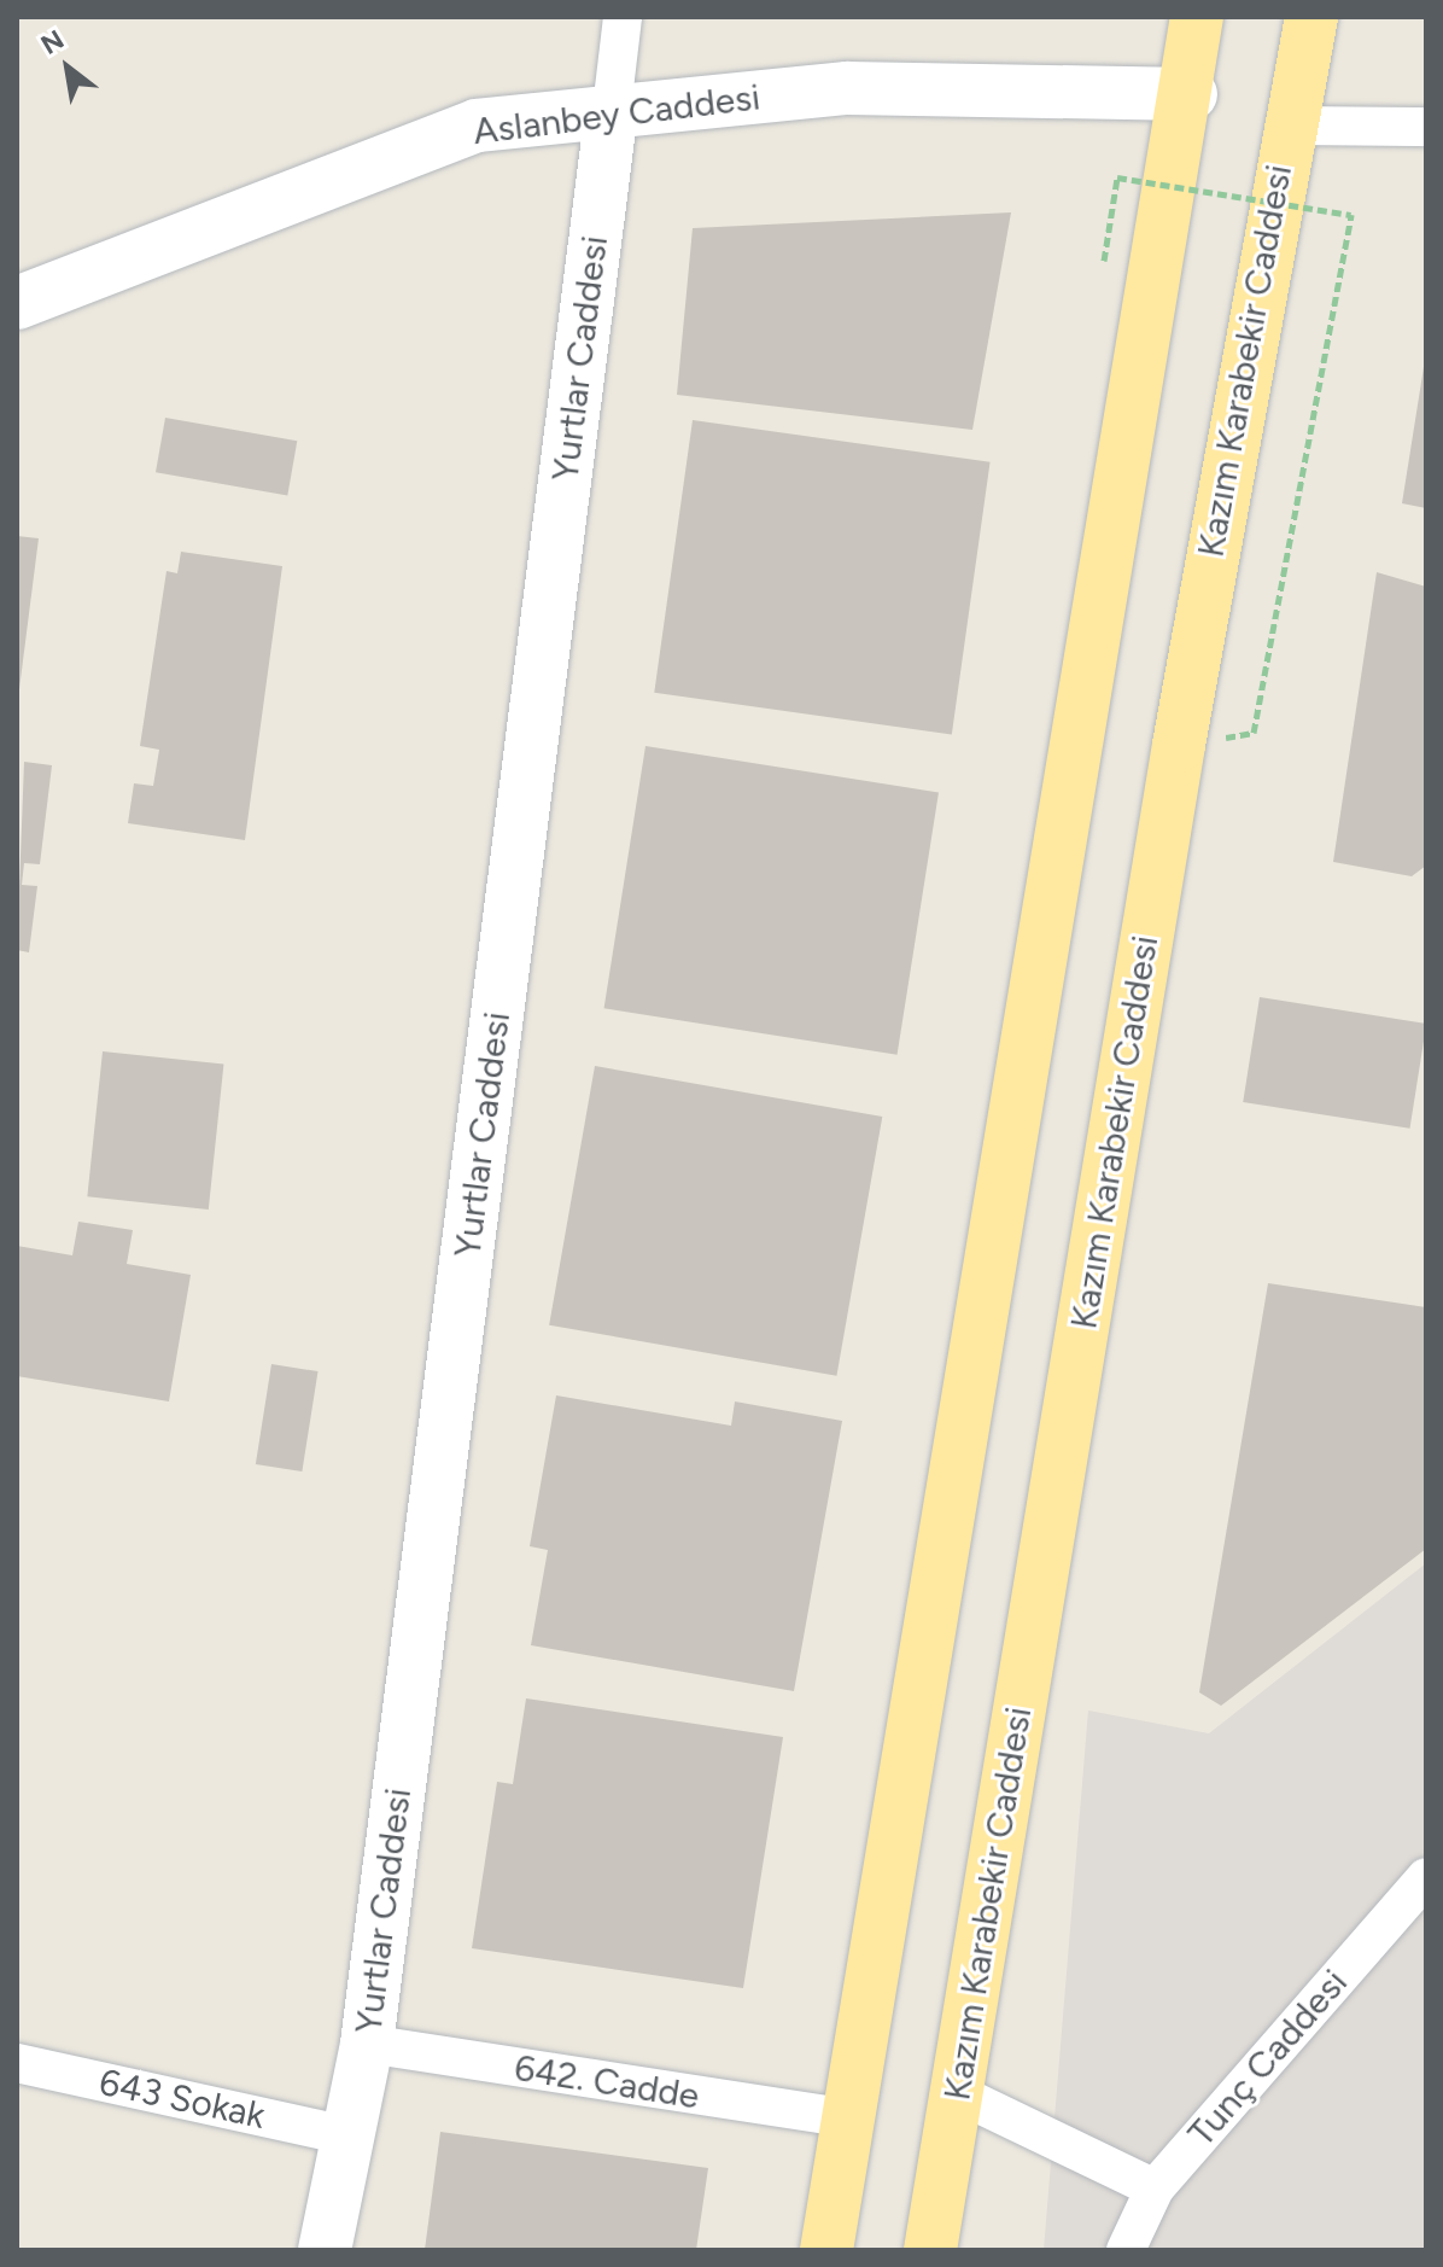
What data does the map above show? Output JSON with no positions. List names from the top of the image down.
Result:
{
  "streets": {
    "main road": ["Kazım Karabekir Caddesi"],
    "street": [
      "Aslanbey Caddesi",
      "Yurtlar Caddesi",
      "Tunç Caddesi",
      "642. Cadde",
      "643 Sokak"
    ]
  },
  "crossings": [
    ["Aslanbey Caddesi", "Yurtlar Caddesi"],
    ["Yurtlar Caddesi", "642. Cadde"],
    ["Yurtlar Caddesi", "643 Sokak"]
  ],
  "north": "top left"
}
